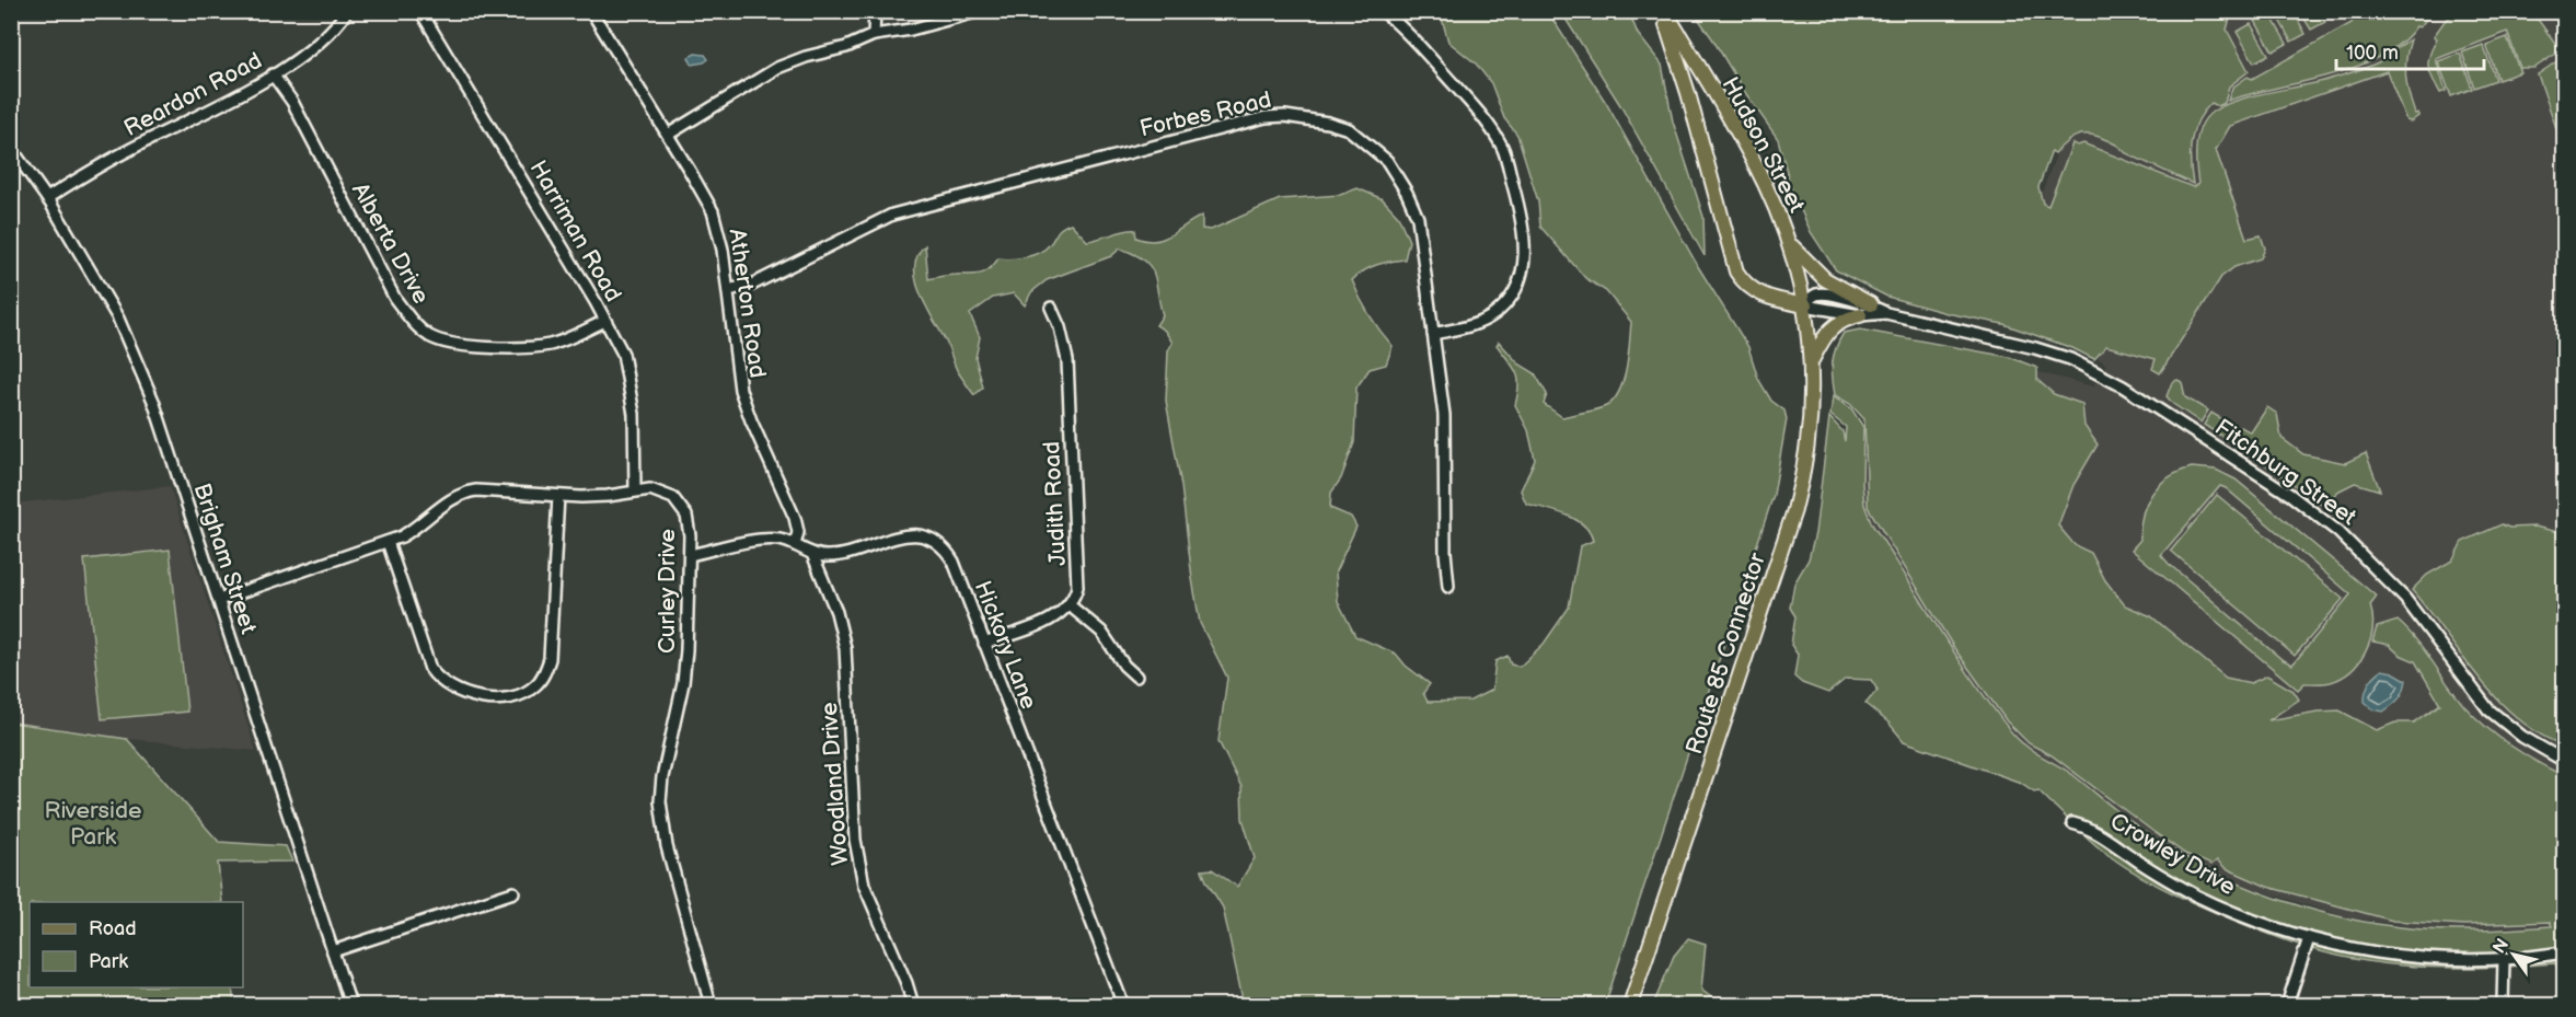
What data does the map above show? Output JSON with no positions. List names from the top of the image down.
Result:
{
  "streets": {
    "main road": ["Hudson Street", "Route 85 Connector"],
    "street": [
      "Reardon Road",
      "Forbes Road",
      "Harriman Road",
      "Alberta Drive",
      "Atherton Road",
      "Fitchburg Street",
      "Judith Road",
      "Brigham Street",
      "Curley Drive",
      "Hickory Lane",
      "Woodland Drive",
      "Crowley Drive"
    ]
  },
  "crossings": [
    ["Reardon Road", "Alberta Drive"],
    ["Reardon Road", "Brigham Street"],
    ["Forbes Road", "Atherton Road"],
    ["Hudson Street", "Route 85 Connector"],
    ["Harriman Road", "Alberta Drive"],
    ["Harriman Road", "Curley Drive"],
    ["Atherton Road", "Hickory Lane"],
    ["Brigham Street", "Curley Drive"],
    ["Curley Drive", "Hickory Lane"],
    ["Hickory Lane", "Woodland Drive"]
  ],
  "parks": ["Riverside Park"],
  "legend": ["Road", "Park"],
  "scale_bar": "100 m",
  "north": "top left"
}
